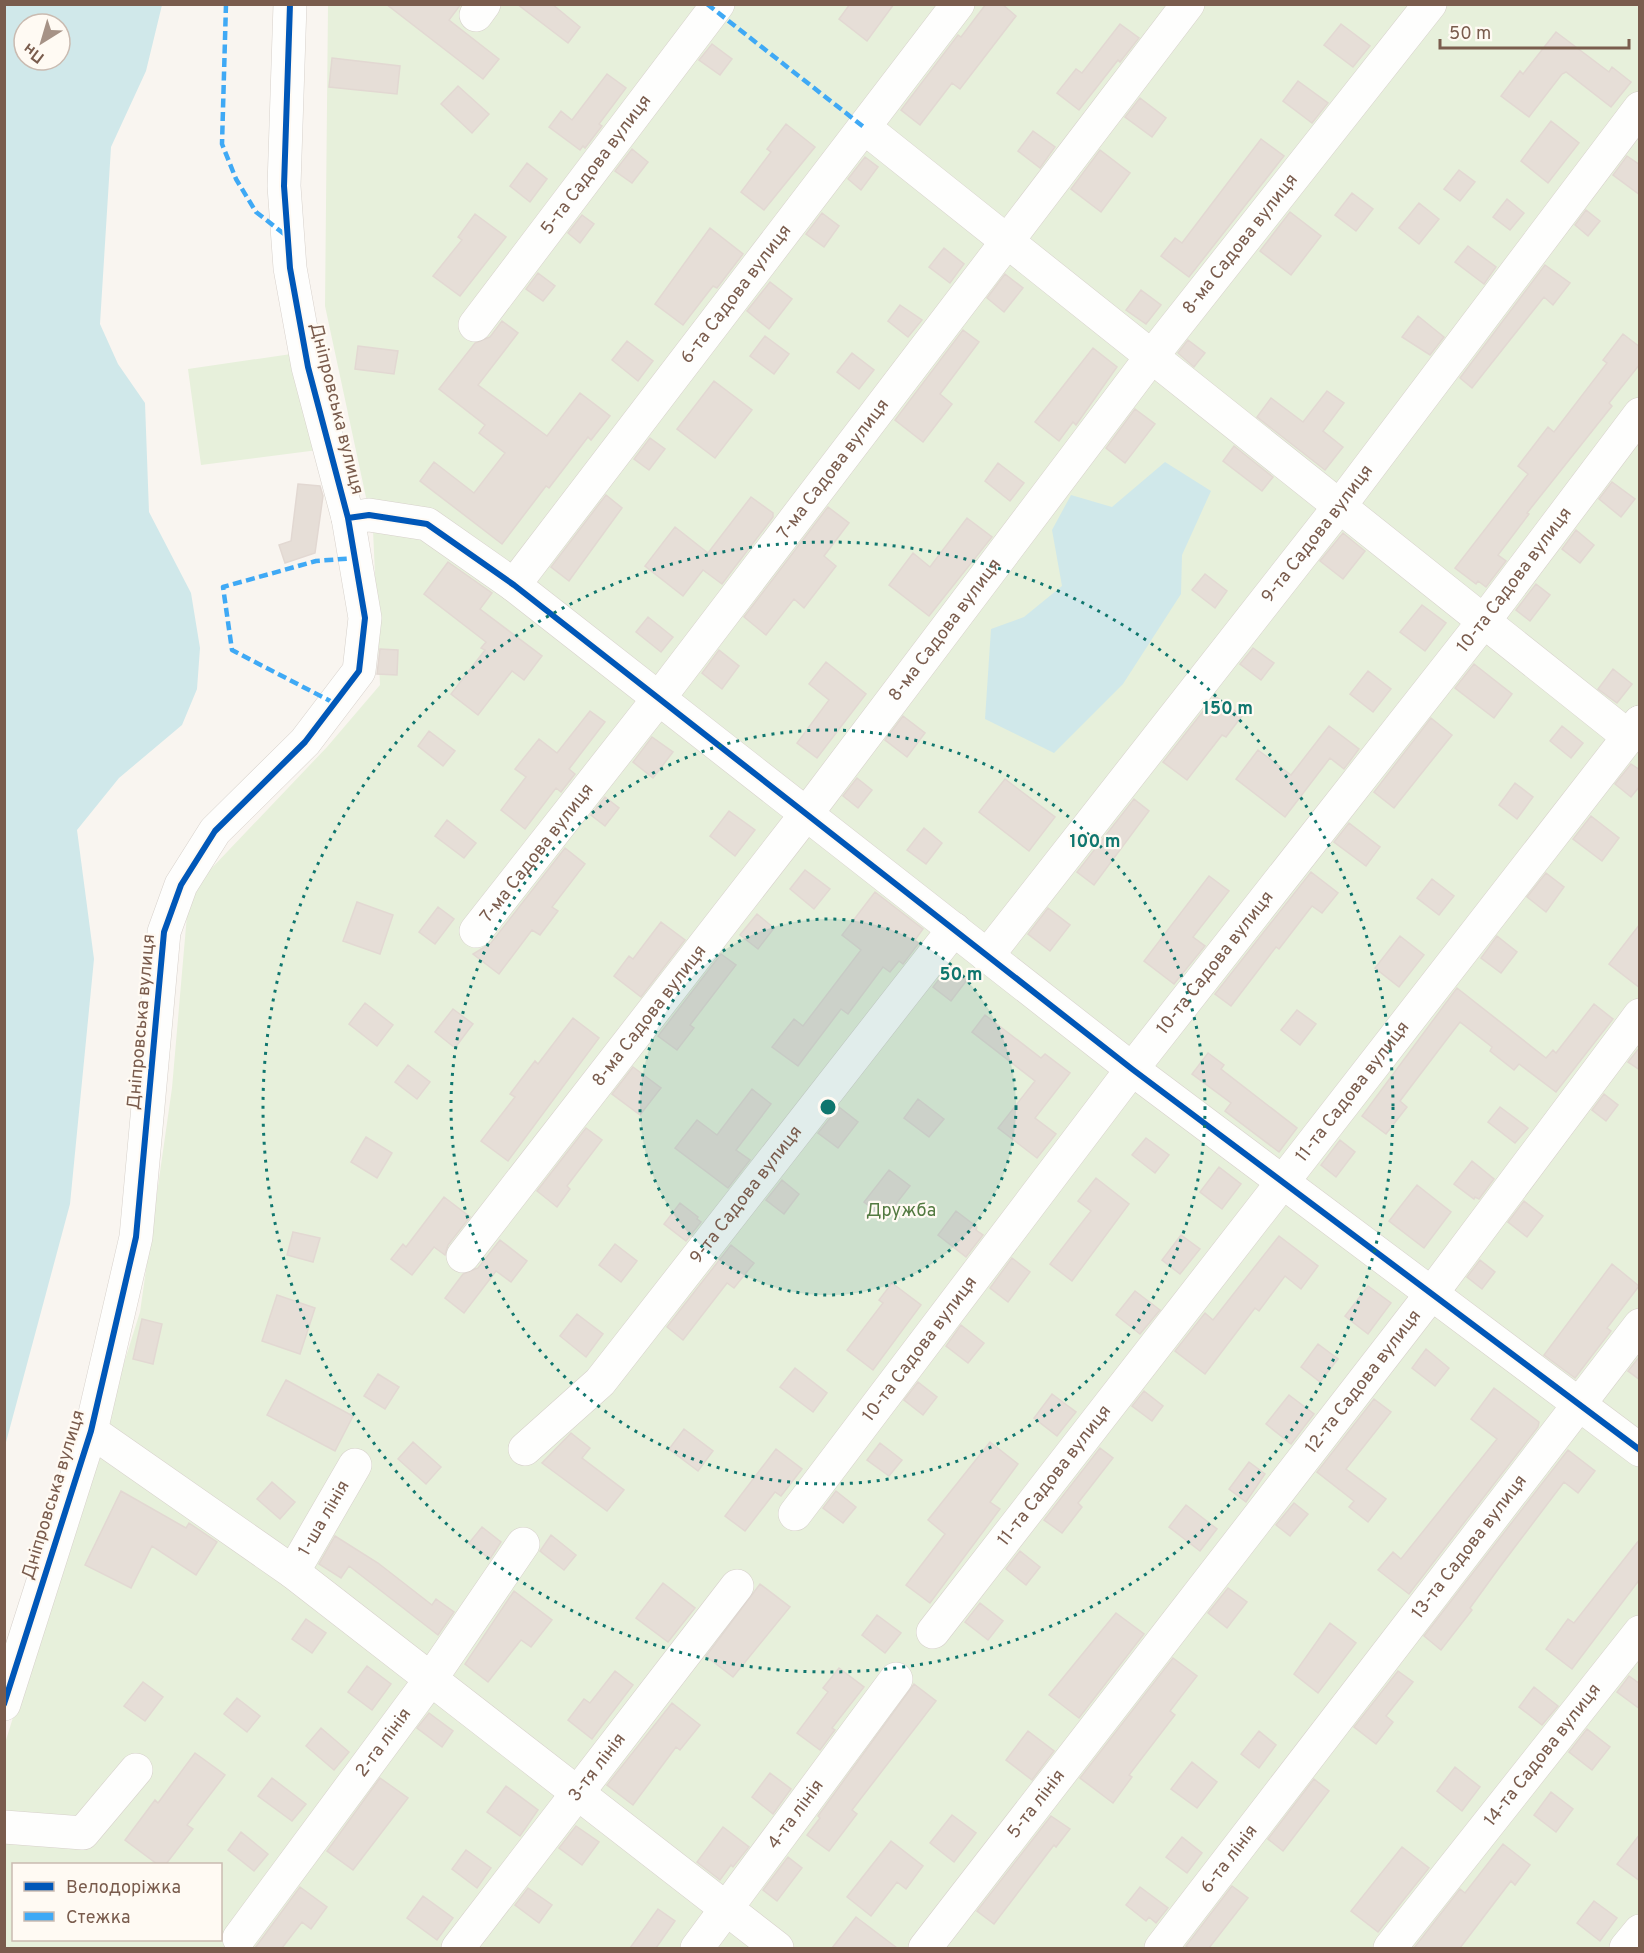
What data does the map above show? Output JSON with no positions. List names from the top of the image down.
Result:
{
  "streets": {
    "street": [
      "5-та Садова вулиця",
      "8-ма Садова вулиця",
      "6-та Садова вулиця",
      "Дніпровська вулиця",
      "7-ма Садова вулиця",
      "9-та Садова вулиця",
      "10-та Садова вулиця",
      "11-та Садова вулиця",
      "12-та Садова вулиця",
      "1-ша лінія",
      "13-та Садова вулиця",
      "2-га лінія",
      "14-та Садова вулиця",
      "3-тя лінія",
      "5-та лінія",
      "4-та лінія",
      "6-та лінія"
    ]
  },
  "crossings": [
    ["12-та Садова вулиця", "5-та лінія"],
    ["13-та Садова вулиця", "6-та лінія"]
  ],
  "parks": ["Дружба"],
  "legend": ["Велодоріжка", "Стежка"],
  "scale_bar": "50 m",
  "north": "bottom left",
  "rings": ["150 m", "100 m", "50 m"]
}
